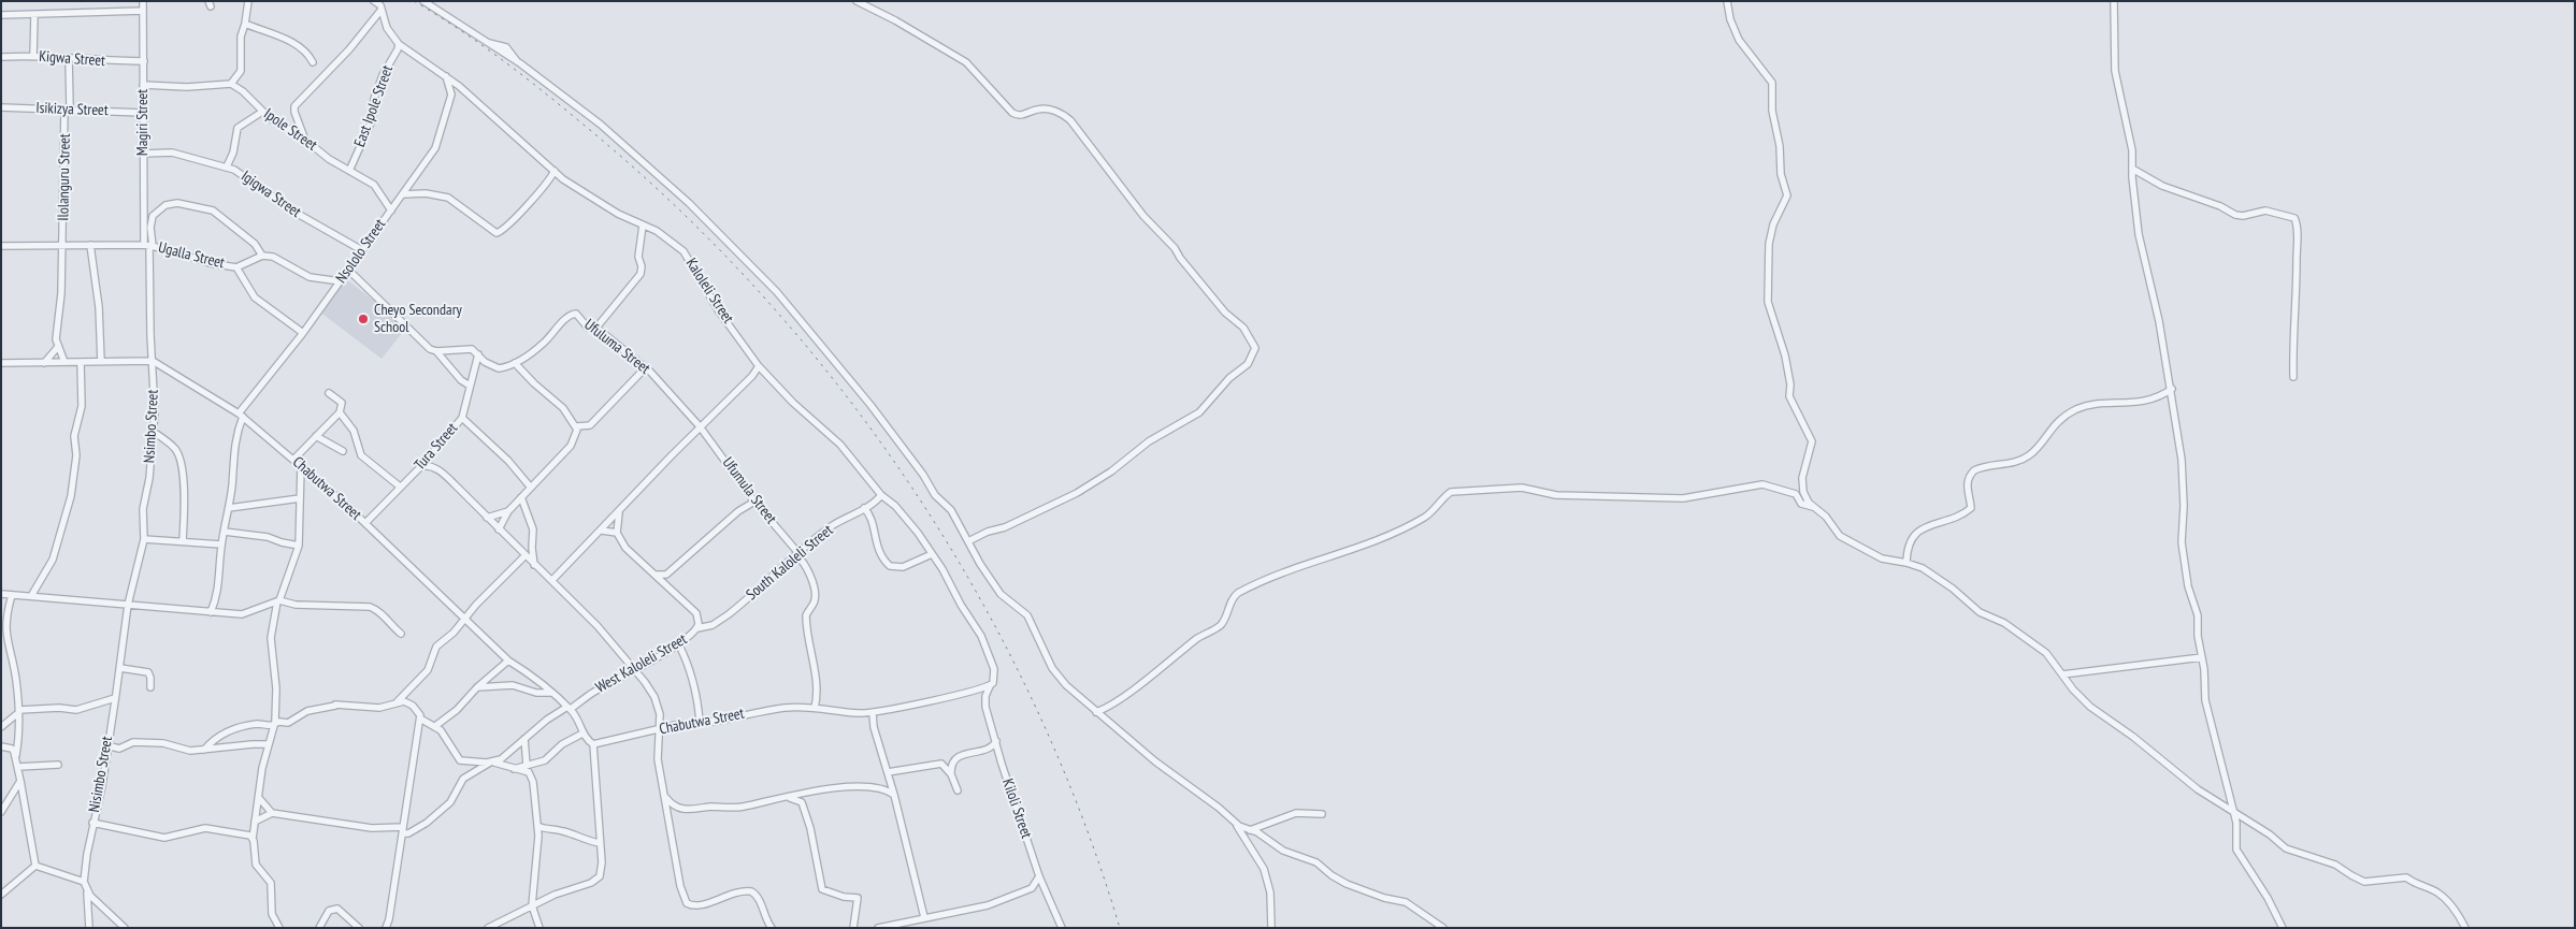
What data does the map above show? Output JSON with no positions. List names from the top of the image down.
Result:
{
  "streets": {
    "street": [
      "Kigwa Street",
      "East Ipole Street",
      "Isikizya Street",
      "Magiri Street",
      "Ipole Street",
      "Ilolanguru Street",
      "Igigwa Street",
      "Nsololo Street",
      "Ugalla Street",
      "Kaloleli Street",
      "Ufuluma Street",
      "Nsimbo Street",
      "Tura Street",
      "Chabutwa Street",
      "Ufumula Street",
      "South Kaloleli Street",
      "West Kaloleli Street",
      "Nisimbo Street",
      "Kiloli Street"
    ]
  },
  "crossings": [
    ["Kigwa Street", "Magiri Street"],
    ["Kigwa Street", "Ilolanguru Street"],
    ["East Ipole Street", "Ipole Street"],
    ["East Ipole Street", "Kaloleli Street"],
    ["Isikizya Street", "Magiri Street"],
    ["Isikizya Street", "Ilolanguru Street"],
    ["Magiri Street", "Igigwa Street"],
    ["Magiri Street", "Ugalla Street"],
    ["Magiri Street", "Nsimbo Street"],
    ["Ipole Street", "Nsololo Street"],
    ["Ilolanguru Street", "Ugalla Street"],
    ["Igigwa Street", "Nsololo Street"],
    ["Nsololo Street", "Kaloleli Street"],
    ["Nsololo Street", "Chabutwa Street"],
    ["Ugalla Street", "Nsimbo Street"],
    ["Ufuluma Street", "Ufumula Street"],
    ["Nsimbo Street", "Chabutwa Street"],
    ["Nsimbo Street", "Nisimbo Street"],
    ["Tura Street", "Chabutwa Street"],
    ["Chabutwa Street", "Ufumula Street"],
    ["Chabutwa Street", "West Kaloleli Street"],
    ["Chabutwa Street", "Kiloli Street"],
    ["Ufumula Street", "South Kaloleli Street"],
    ["South Kaloleli Street", "West Kaloleli Street"]
  ],
  "places": ["Cheyo Secondary School"]
}
